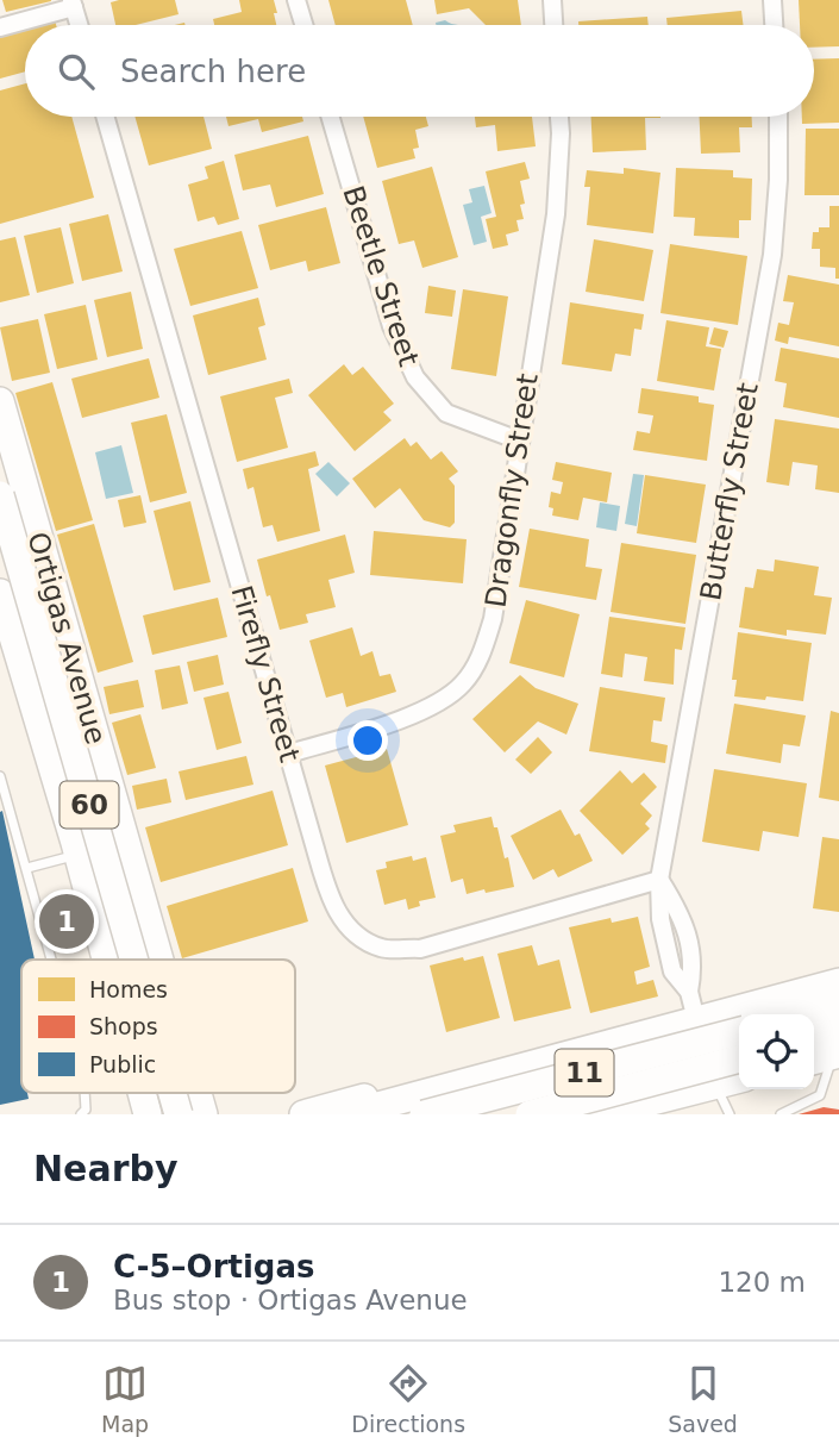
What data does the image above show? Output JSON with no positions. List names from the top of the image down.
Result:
{
  "streets": {
    "main road": ["Ortigas Avenue", "60", "11"],
    "street": [
      "Beetle Street",
      "Dragonfly Street",
      "Butterfly Street",
      "Firefly Street"
    ]
  },
  "crossings": [
    ["Beetle Street", "Dragonfly Street"],
    ["Dragonfly Street", "Firefly Street"],
    ["Butterfly Street", "Firefly Street"]
  ],
  "legend": ["Homes", "Shops", "Public"],
  "page": {
    "search": "Search here",
    "pins": "1",
    "heading": "Nearby",
    "list": [
      {
        "mark": "1",
        "name": "C-5–Ortigas",
        "note": "Bus stop · Ortigas Avenue",
        "value": "120 m"
      }
    ],
    "nav": ["Map", "Directions", "Saved"]
  }
}
